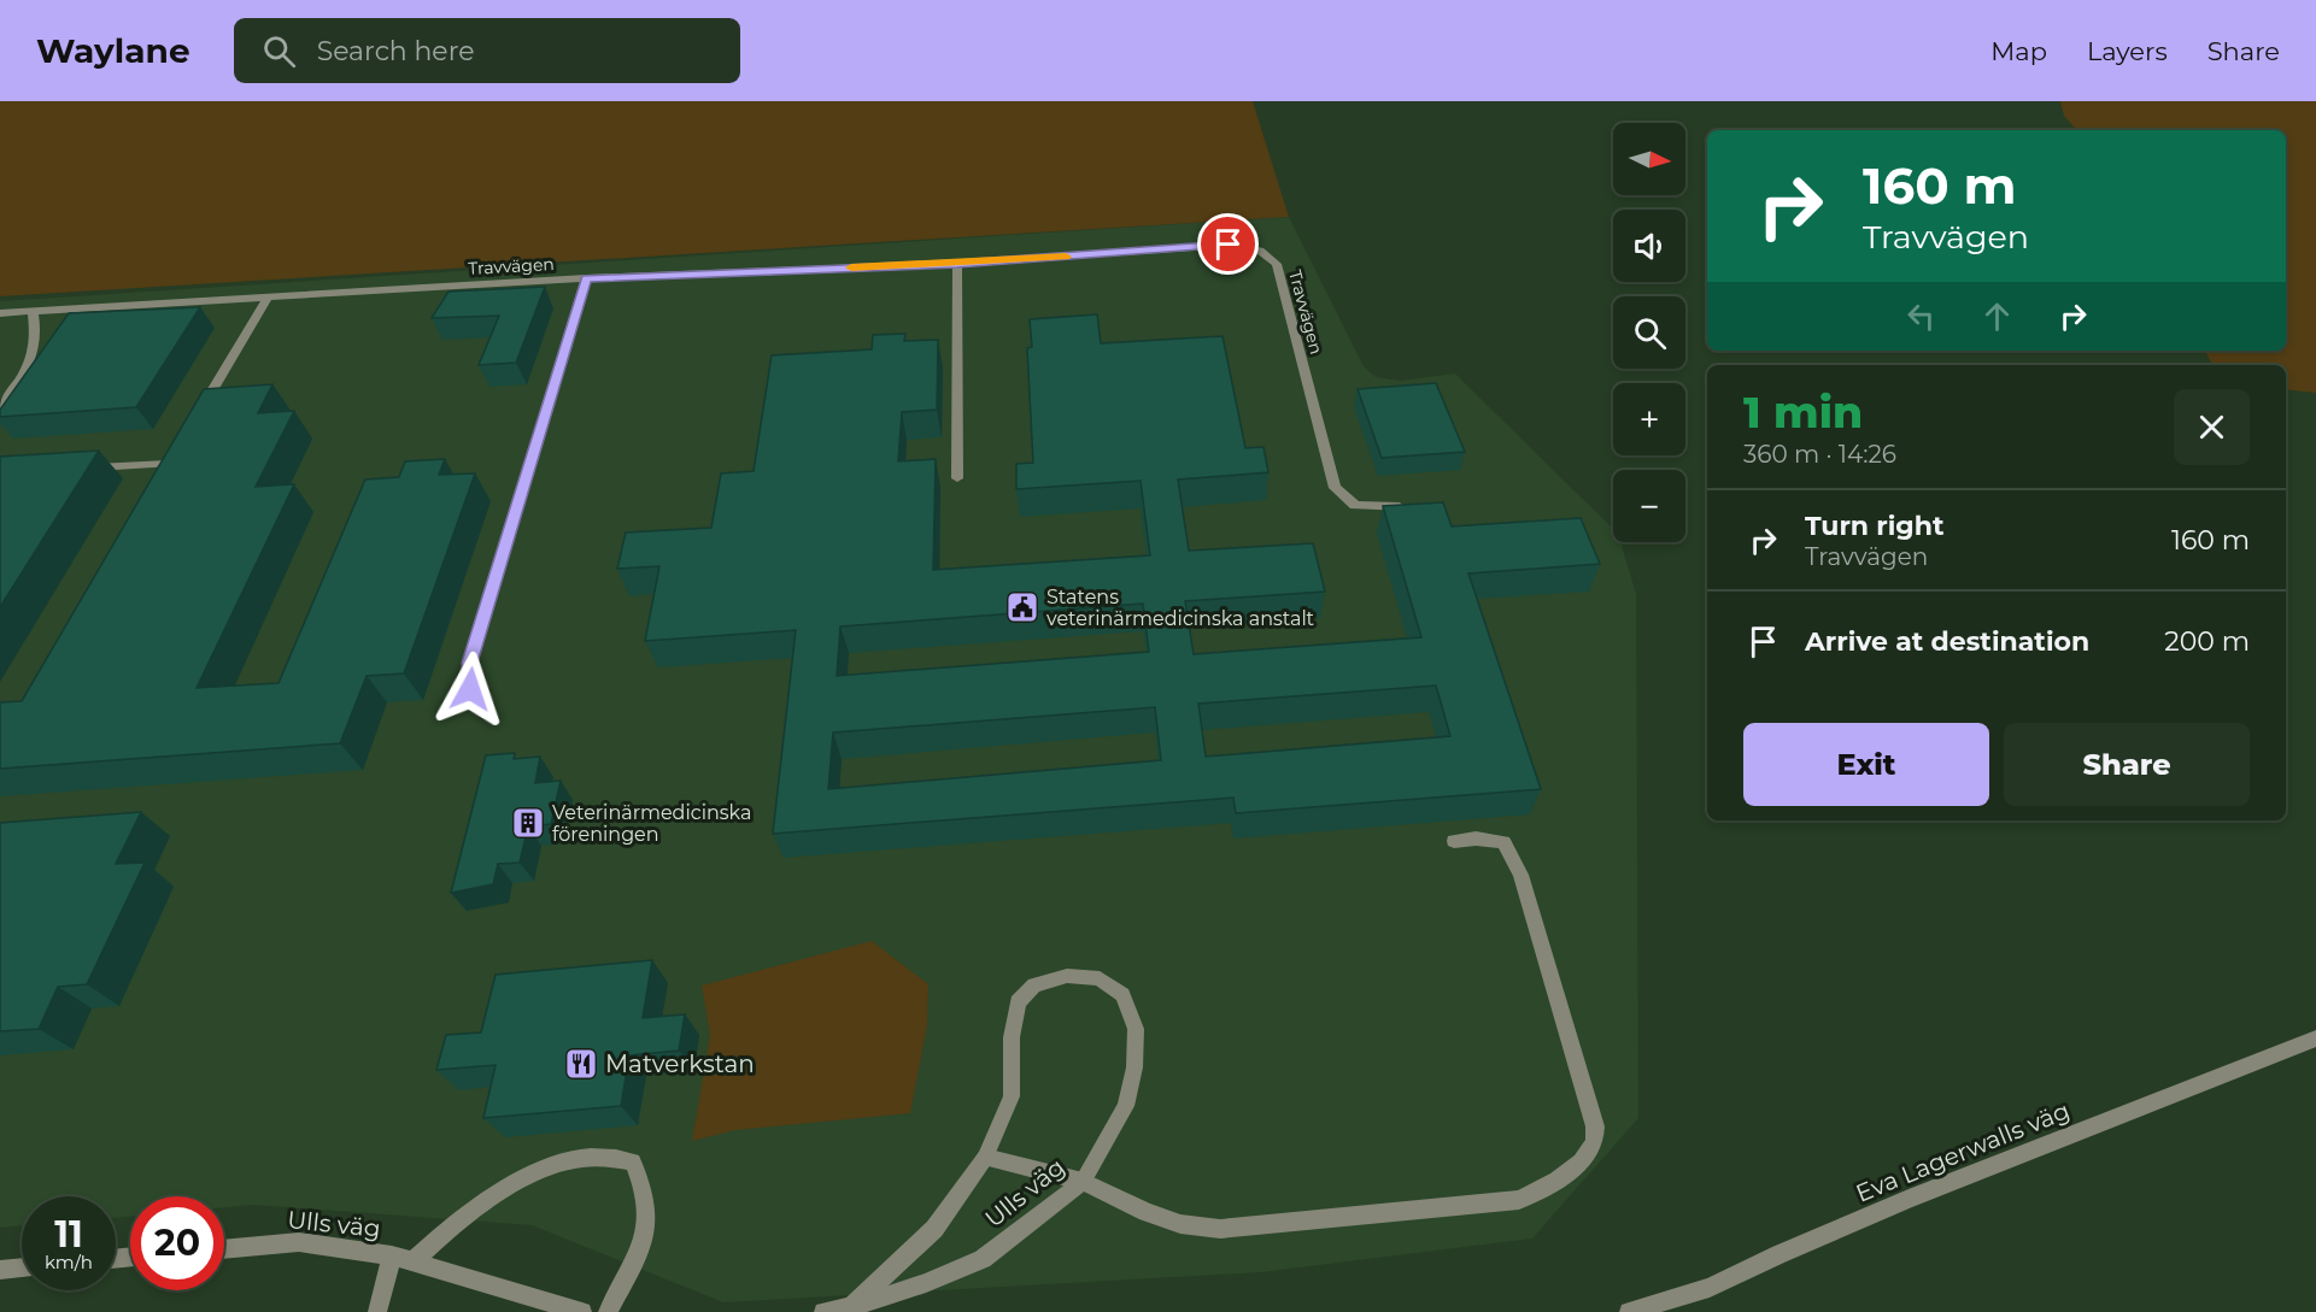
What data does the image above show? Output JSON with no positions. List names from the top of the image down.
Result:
{
  "streets": {
    "street": ["Travvägen", "Eva Lagerwalls väg", "Ulls väg"]
  },
  "places": {
    "public building": ["Statens veterinärmedicinska anstalt"],
    "building": ["Veterinärmedicinska föreningen"],
    "restaurant": ["Matverkstan"]
  },
  "north": "right",
  "page": {
    "header": "Waylane",
    "search": "Search here",
    "nav": ["Map", "Layers", "Share"],
    "map_buttons": ["+", "−"],
    "turn": ["160 m", "Travvägen"],
    "heading": ["1 min", "360 m · 14:26"],
    "list": [
      {
        "name": "Turn right",
        "note": "Travvägen",
        "value": "160 m"
      },
      {
        "name": "Arrive at destination",
        "value": "200 m"
      }
    ],
    "buttons": ["Exit", "Share"],
    "speed": "11 km/h",
    "limit": "20"
  }
}
